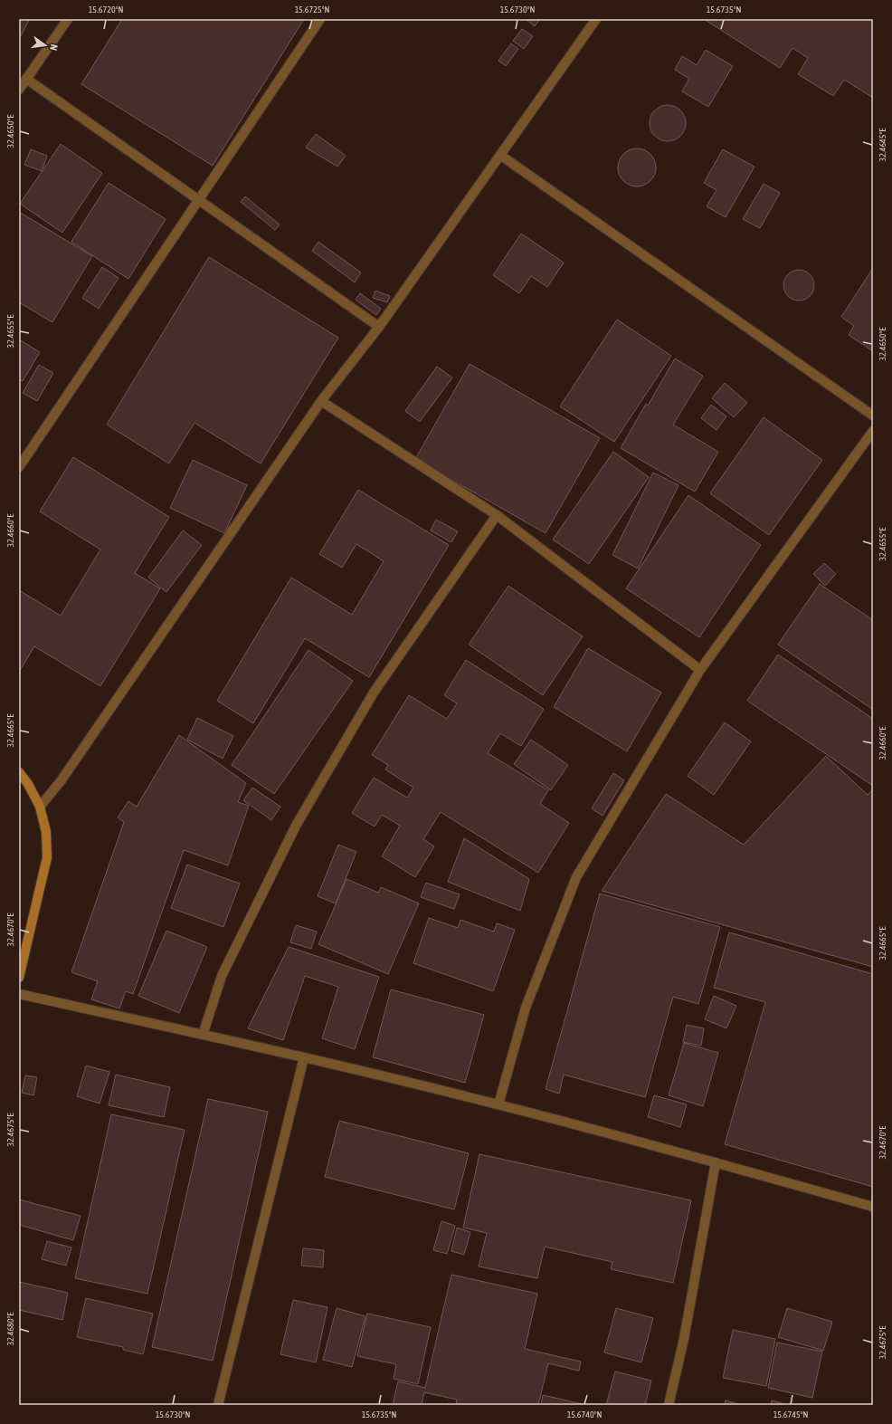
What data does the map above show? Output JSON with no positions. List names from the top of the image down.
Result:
{
  "north": "right",
  "coordinates": [
    "15.6720°N",
    "15.6725°N",
    "15.6730°N",
    "15.6735°N",
    "32.4650°E",
    "32.4645°E",
    "32.4655°E",
    "32.4660°E",
    "32.4665°E",
    "32.4670°E",
    "32.4675°E",
    "32.4680°E",
    "15.6740°N",
    "15.6745°N"
  ]
}
